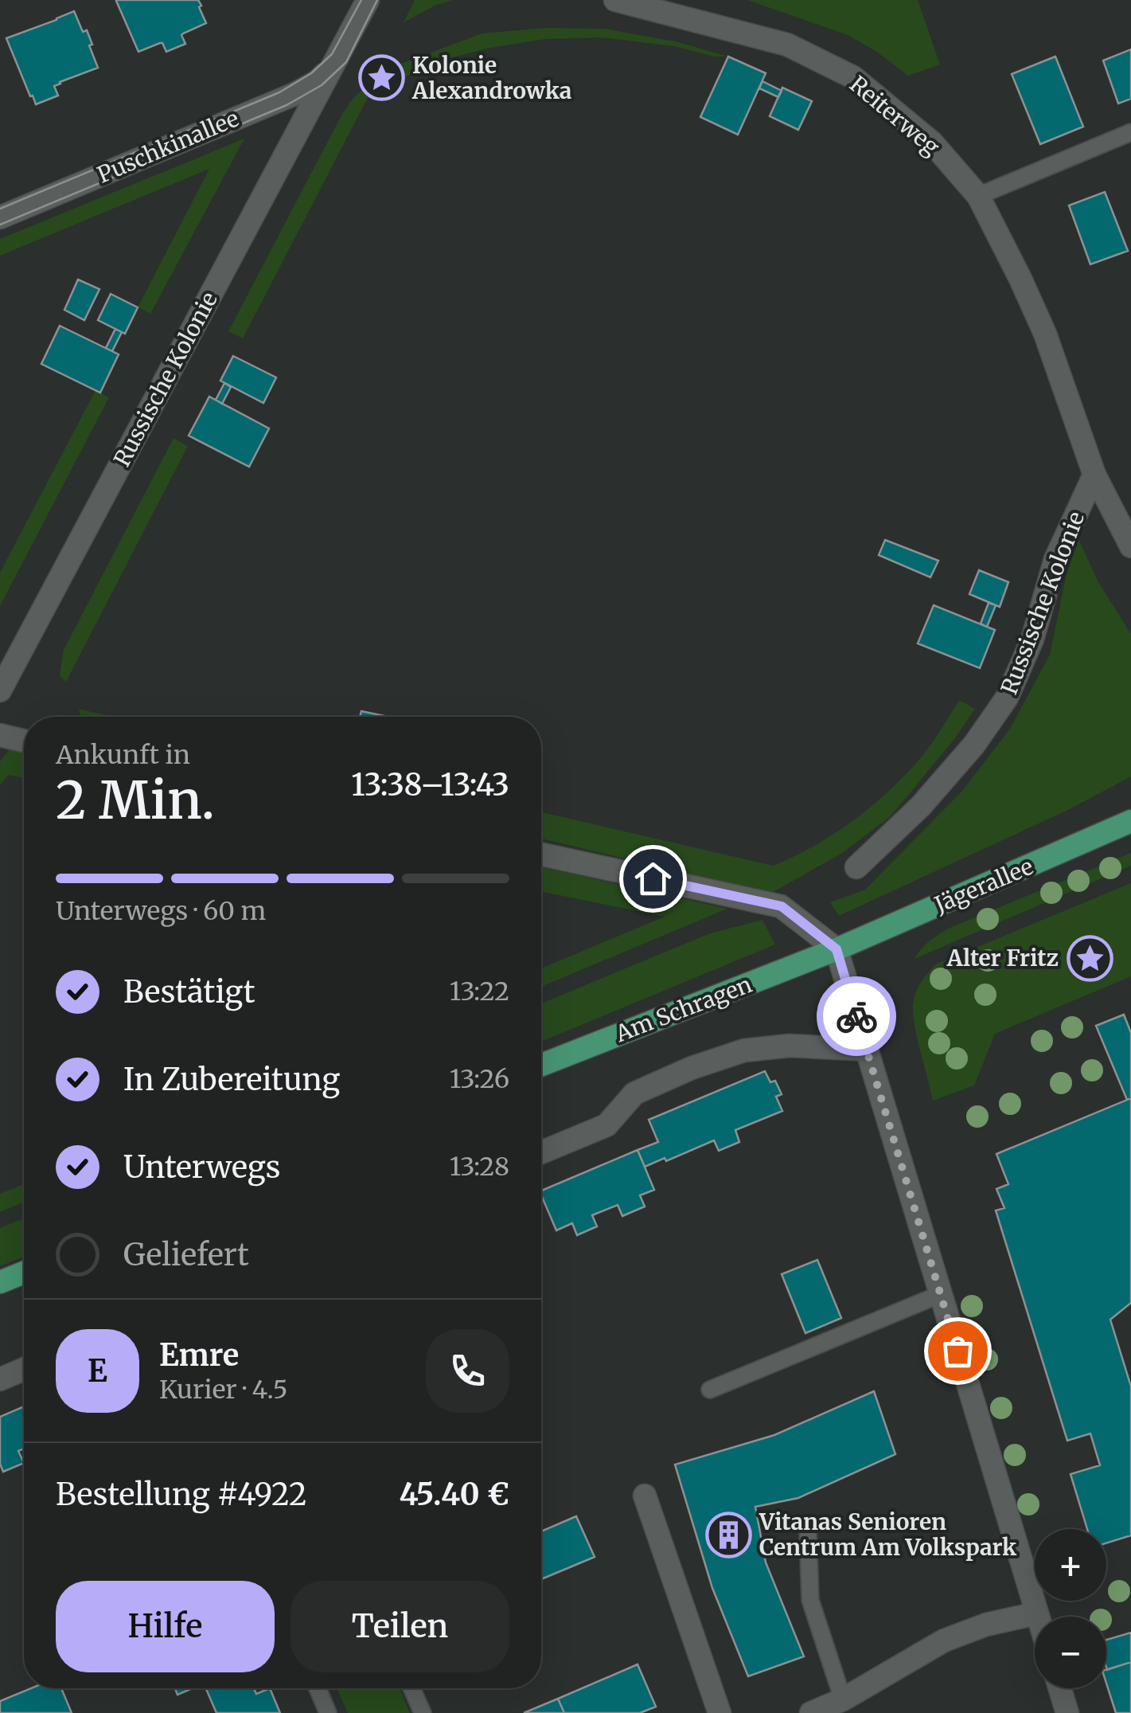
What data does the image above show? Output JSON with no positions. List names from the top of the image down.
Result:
{
  "streets": {
    "main road": ["Jägerallee", "Am Schragen"],
    "street": ["Reiterweg", "Puschkinallee", "Russische Kolonie"]
  },
  "crossings": [
    ["Reiterweg", "Russische Kolonie"],
    ["Puschkinallee", "Russische Kolonie"],
    ["Jägerallee", "Am Schragen"]
  ],
  "places": {
    "place": ["Kolonie Alexandrowka", "Alter Fritz"],
    "building": ["Vitanas Senioren Centrum Am Volkspark"]
  },
  "page": {
    "heading": ["2 Min.", "Ankunft in", "13:38–13:43"],
    "panel": [
      "Emre",
      "Kurier · 4.5",
      "Bestellung #4922",
      "45.40 €"
    ],
    "bar": "Unterwegs · 60 m",
    "list": [
      ["Bestätigt", "13:22"],
      ["In Zubereitung", "13:26"],
      ["Unterwegs", "13:28"],
      "Geliefert"
    ],
    "round": "E",
    "map_buttons": ["+", "−"],
    "buttons": ["Hilfe", "Teilen"]
  }
}
